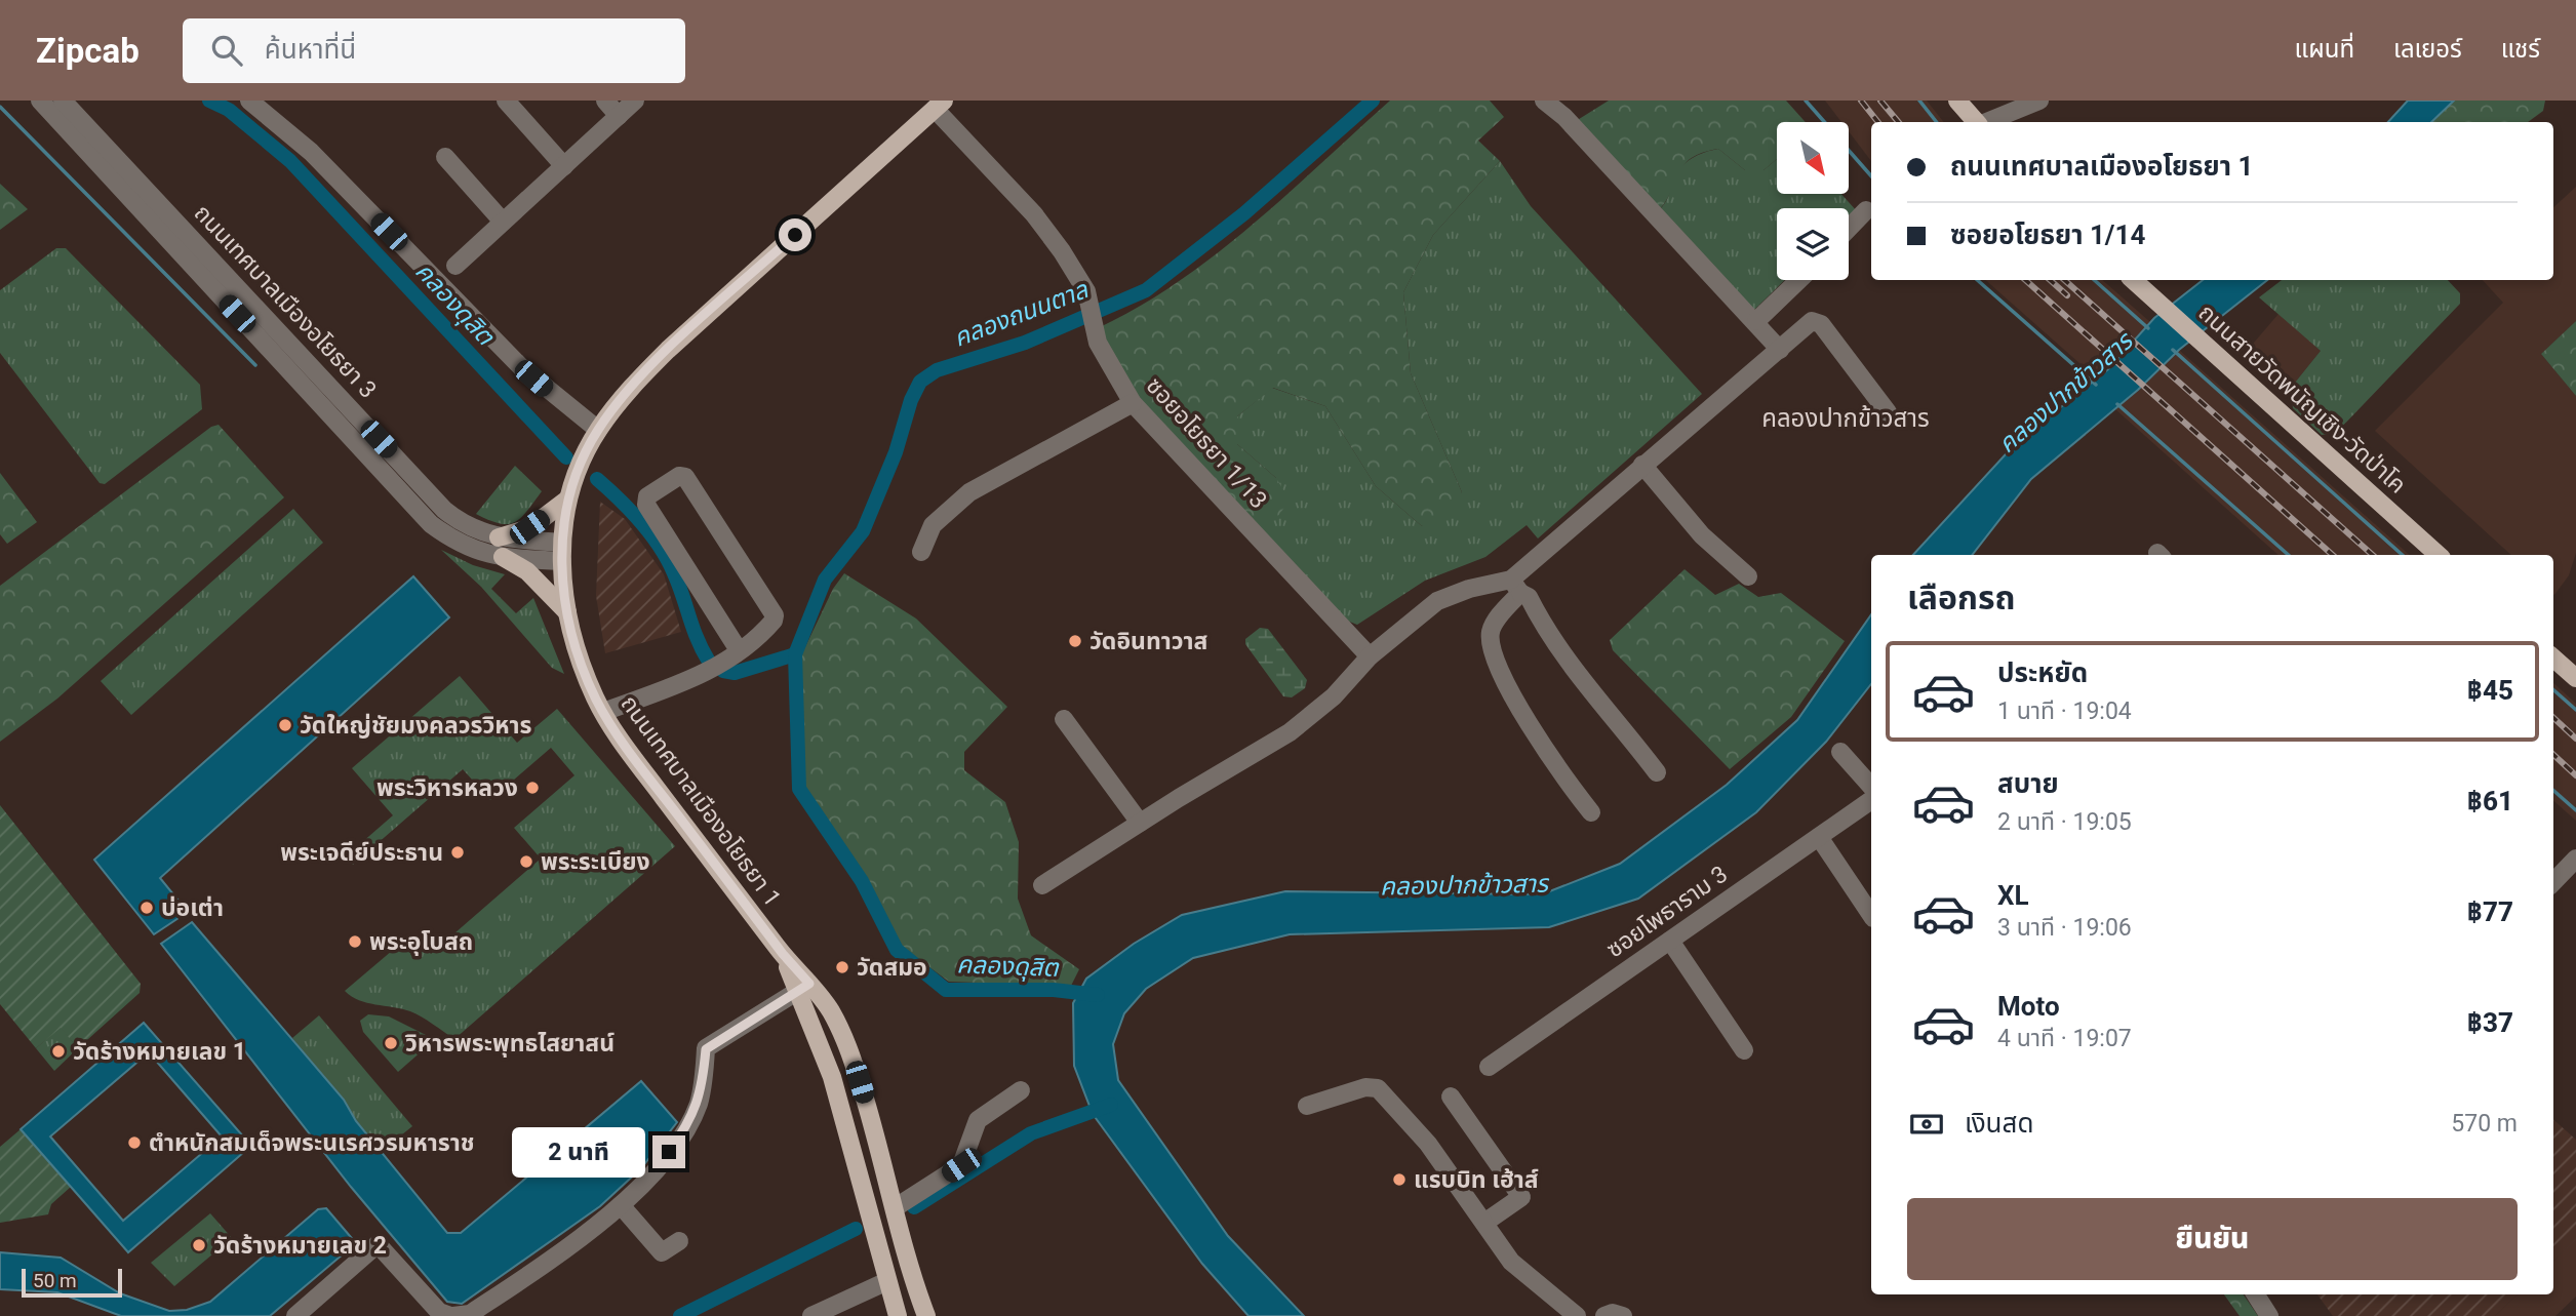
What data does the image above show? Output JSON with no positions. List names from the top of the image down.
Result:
{
  "streets": {
    "main road": ["ถนนสายวัดพนัญเชิง-วัดป่าโค", "ถนนเทศบาลเมืองอโยธยา 1"],
    "street": ["ถนนเทศบาลเมืองอโยธยา 3", "ซอยอโยธยา 1/13", "ซอยโพธาราม 3"]
  },
  "crossings": [
    ["ถนนเทศบาลเมืองอโยธยา 3", "ถนนเทศบาลเมืองอโยธยา 1"],
    ["ซอยอโยธยา 1/13", "ถนนเทศบาลเมืองอโยธยา 1"]
  ],
  "districts": ["คลองปากข้าวสาร"],
  "water": ["คลองดุสิต", "คลองถนนตาล", "คลองปากข้าวสาร"],
  "places": [
    "วัดอินทาวาส",
    "วัดใหญ่ชัยมงคลวรวิหาร",
    "พระวิหารหลวง",
    "พระเจดีย์ประธาน",
    "พระระเบียง",
    "บ่อเต่า",
    "พระอุโบสถ",
    "วัดสมอ",
    "วิหารพระพุทธไสยาสน์",
    "วัดร้างหมายเลข 1",
    "ตำหนักสมเด็จพระนเรศวรมหาราช",
    "แรบบิท เฮ้าส์",
    "วัดร้างหมายเลข 2"
  ],
  "scale_bar": "50 m",
  "north": "bottom right",
  "page": {
    "header": "Zipcab",
    "search": "ค้นหาที่นี่",
    "nav": ["แผนที่", "เลเยอร์", "แชร์"],
    "banner": ["ถนนเทศบาลเมืองอโยธยา 1", "ซอยอโยธยา 1/14"],
    "heading": "เลือกรถ",
    "list": [
      {
        "name": "ประหยัด",
        "note": "1 นาที · 19:04",
        "value": "฿45"
      },
      {
        "name": "สบาย",
        "note": "2 นาที · 19:05",
        "value": "฿61"
      },
      {
        "name": "XL",
        "note": "3 นาที · 19:06",
        "value": "฿77"
      },
      {
        "name": "Moto",
        "note": "4 นาที · 19:07",
        "value": "฿37"
      }
    ],
    "pay": ["เงินสด", "570 m"],
    "bubble": "2 นาที",
    "buttons": "ยืนยัน",
    "scale": "50 m"
  }
}
